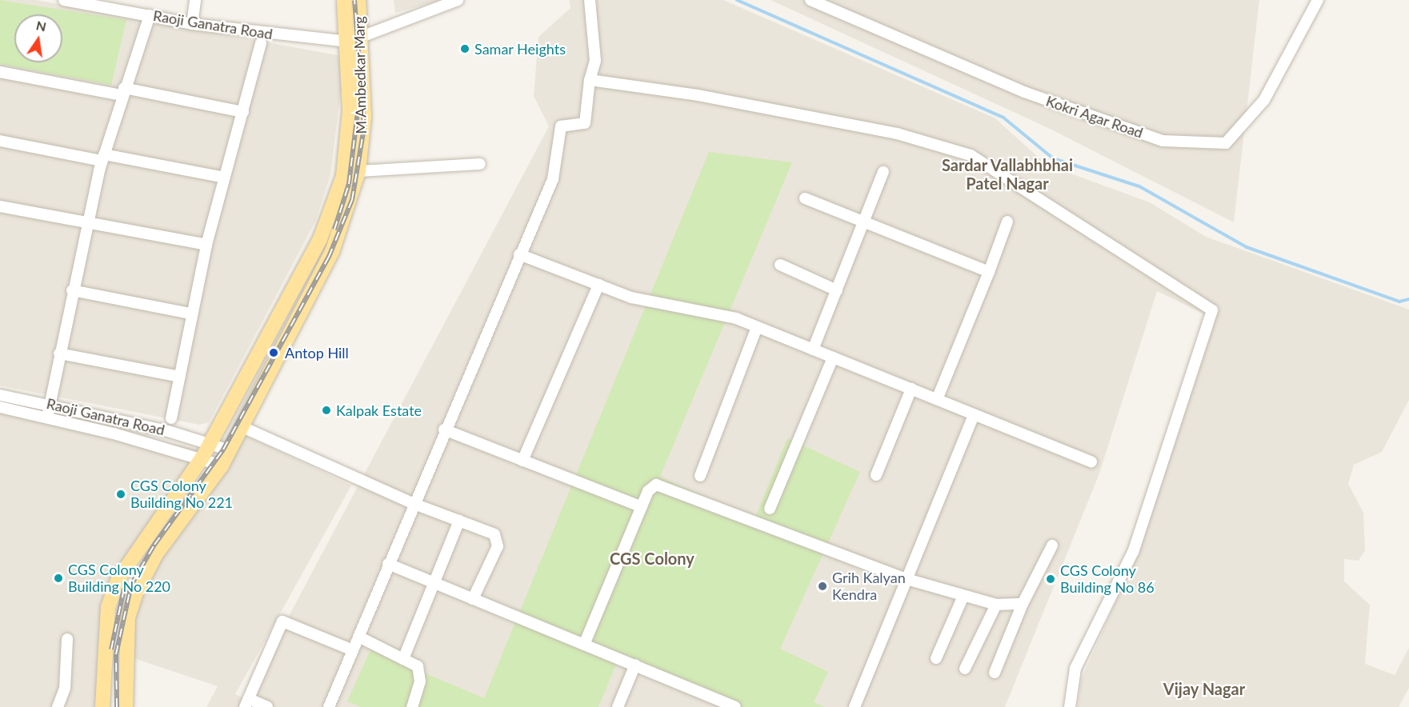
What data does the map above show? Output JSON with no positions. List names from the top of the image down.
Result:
{
  "streets": {
    "main road": ["M Ambedkar Marg"],
    "street": ["Raoji Ganatra Road", "Kokri Agar Road"]
  },
  "crossings": [
    ["Raoji Ganatra Road", "M Ambedkar Marg"]
  ],
  "districts": ["Sardar Vallabhbhai Patel Nagar", "CGS Colony", "Vijay Nagar"],
  "places": [
    "Samar Heights",
    "Antop Hill",
    "Kalpak Estate",
    "CGS Colony Building No 221",
    "CGS Colony Building No 220",
    "CGS Colony Building No 86",
    "Grih Kalyan Kendra"
  ],
  "north": "top"
}
